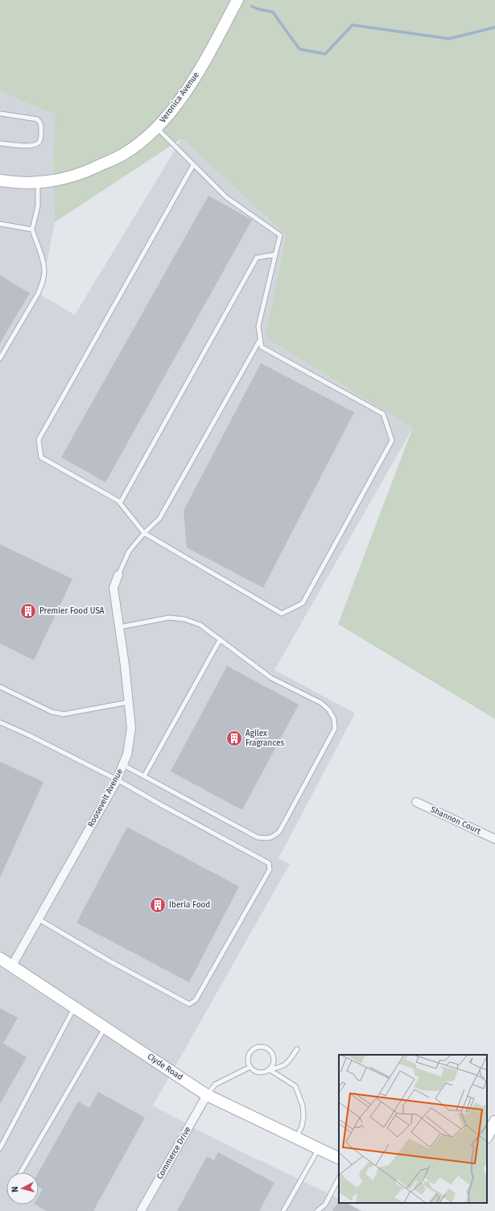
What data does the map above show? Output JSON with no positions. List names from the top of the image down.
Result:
{
  "streets": {
    "street": [
      "Veronica Avenue",
      "Roosevelt Avenue",
      "Shannon Court",
      "Clyde Road",
      "Commerce Drive"
    ]
  },
  "crossings": [
    ["Roosevelt Avenue", "Clyde Road"],
    ["Clyde Road", "Commerce Drive"]
  ],
  "places": {
    "building": ["Premier Food USA", "Agilex Fragrances", "Iberia Food"]
  },
  "north": "left"
}
